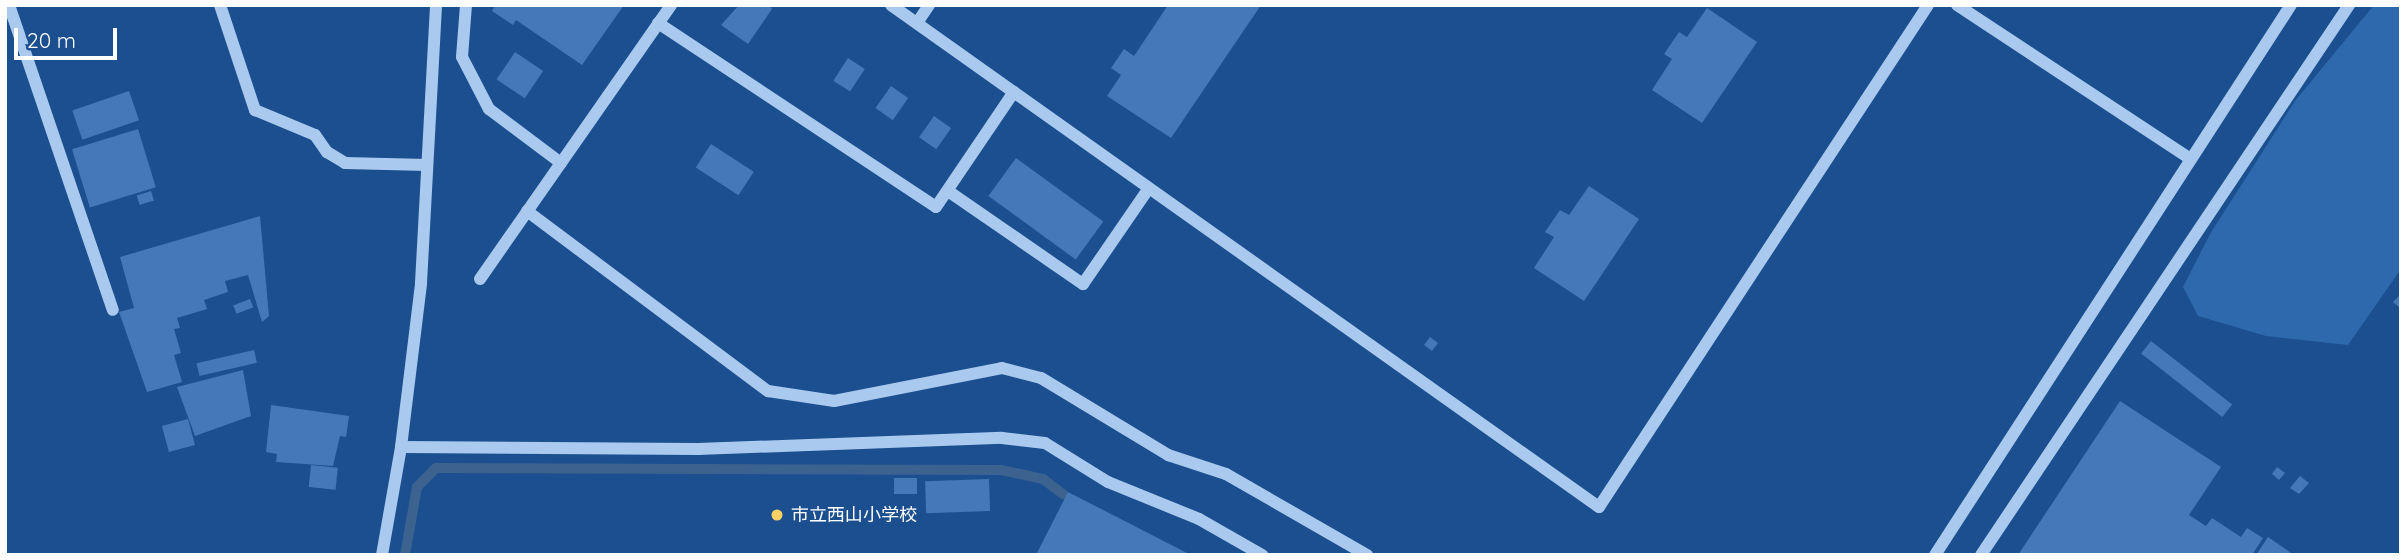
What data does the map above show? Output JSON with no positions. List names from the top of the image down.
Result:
{
  "places": ["市立西山小学校"],
  "scale_bar": "20 m"
}
